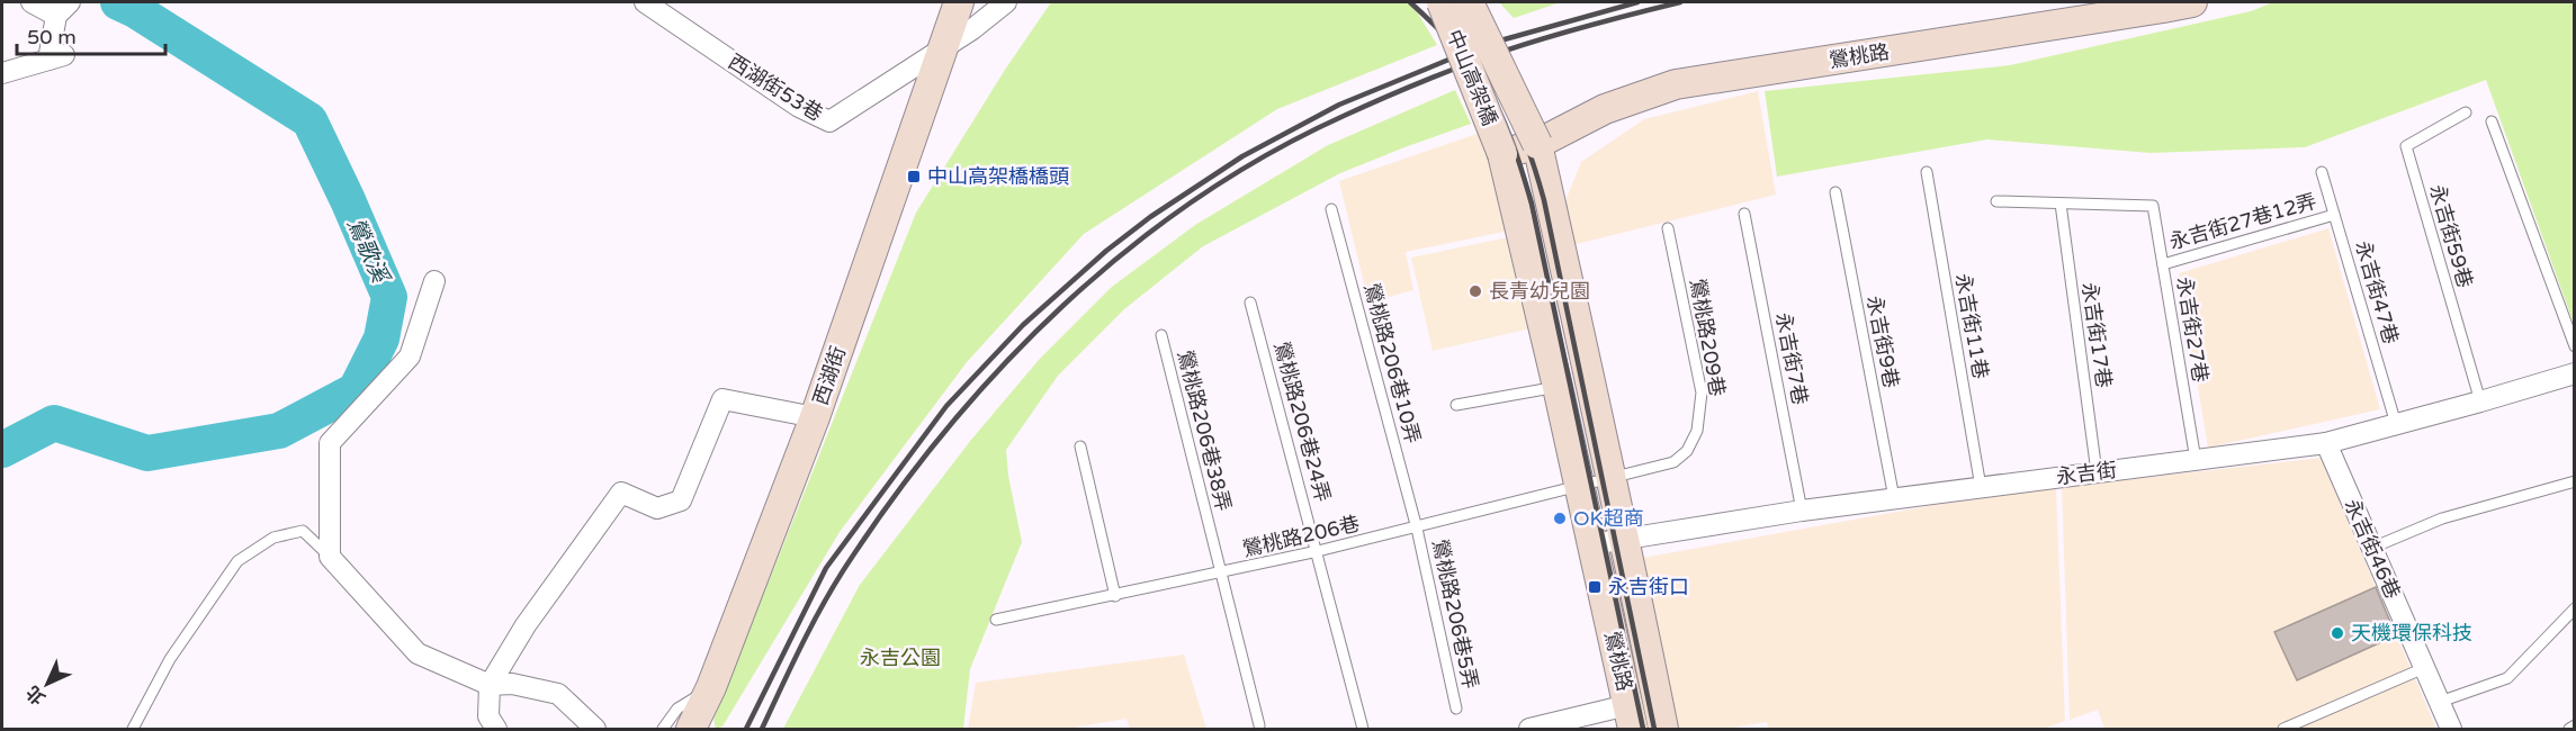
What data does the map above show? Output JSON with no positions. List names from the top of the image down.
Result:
{
  "streets": {
    "main road": ["鶯桃路", "中山高架橋", "西湖街"],
    "street": ["西湖街53巷", "永吉街", "永吉街46巷"],
    "lane": [
      "永吉街27巷12弄",
      "永吉街59巷",
      "永吉街47巷",
      "永吉街11巷",
      "永吉街27巷",
      "永吉街17巷",
      "鶯桃路209巷",
      "永吉街9巷",
      "永吉街7巷",
      "鶯桃路206巷10弄",
      "鶯桃路206巷24弄",
      "鶯桃路206巷38弄",
      "鶯桃路206巷",
      "鶯桃路206巷5弄"
    ]
  },
  "crossings": [
    ["鶯桃路", "中山高架橋"],
    ["鶯桃路", "鶯桃路209巷"],
    ["鶯桃路", "永吉街"],
    ["鶯桃路", "鶯桃路206巷"],
    ["西湖街53巷", "西湖街"],
    ["永吉街27巷12弄", "永吉街47巷"],
    ["永吉街27巷12弄", "永吉街27巷"],
    ["永吉街59巷", "永吉街"],
    ["永吉街47巷", "永吉街"],
    ["永吉街11巷", "永吉街"],
    ["永吉街27巷", "永吉街17巷"],
    ["永吉街27巷", "永吉街"],
    ["永吉街17巷", "永吉街"],
    ["鶯桃路209巷", "鶯桃路206巷"],
    ["永吉街9巷", "永吉街"],
    ["永吉街7巷", "永吉街"],
    ["鶯桃路206巷10弄", "鶯桃路206巷"],
    ["鶯桃路206巷10弄", "鶯桃路206巷5弄"],
    ["鶯桃路206巷24弄", "鶯桃路206巷"],
    ["鶯桃路206巷38弄", "鶯桃路206巷"],
    ["永吉街", "永吉街46巷"],
    ["鶯桃路206巷", "鶯桃路206巷5弄"]
  ],
  "water": ["鶯歌溪"],
  "parks": ["永吉公園"],
  "places": {
    "transit": ["中山高架橋橋頭", "永吉街口"],
    "other": ["長青幼兒園", "OK超商", "天機環保科技"]
  },
  "scale_bar": "50 m",
  "north": "bottom left"
}
